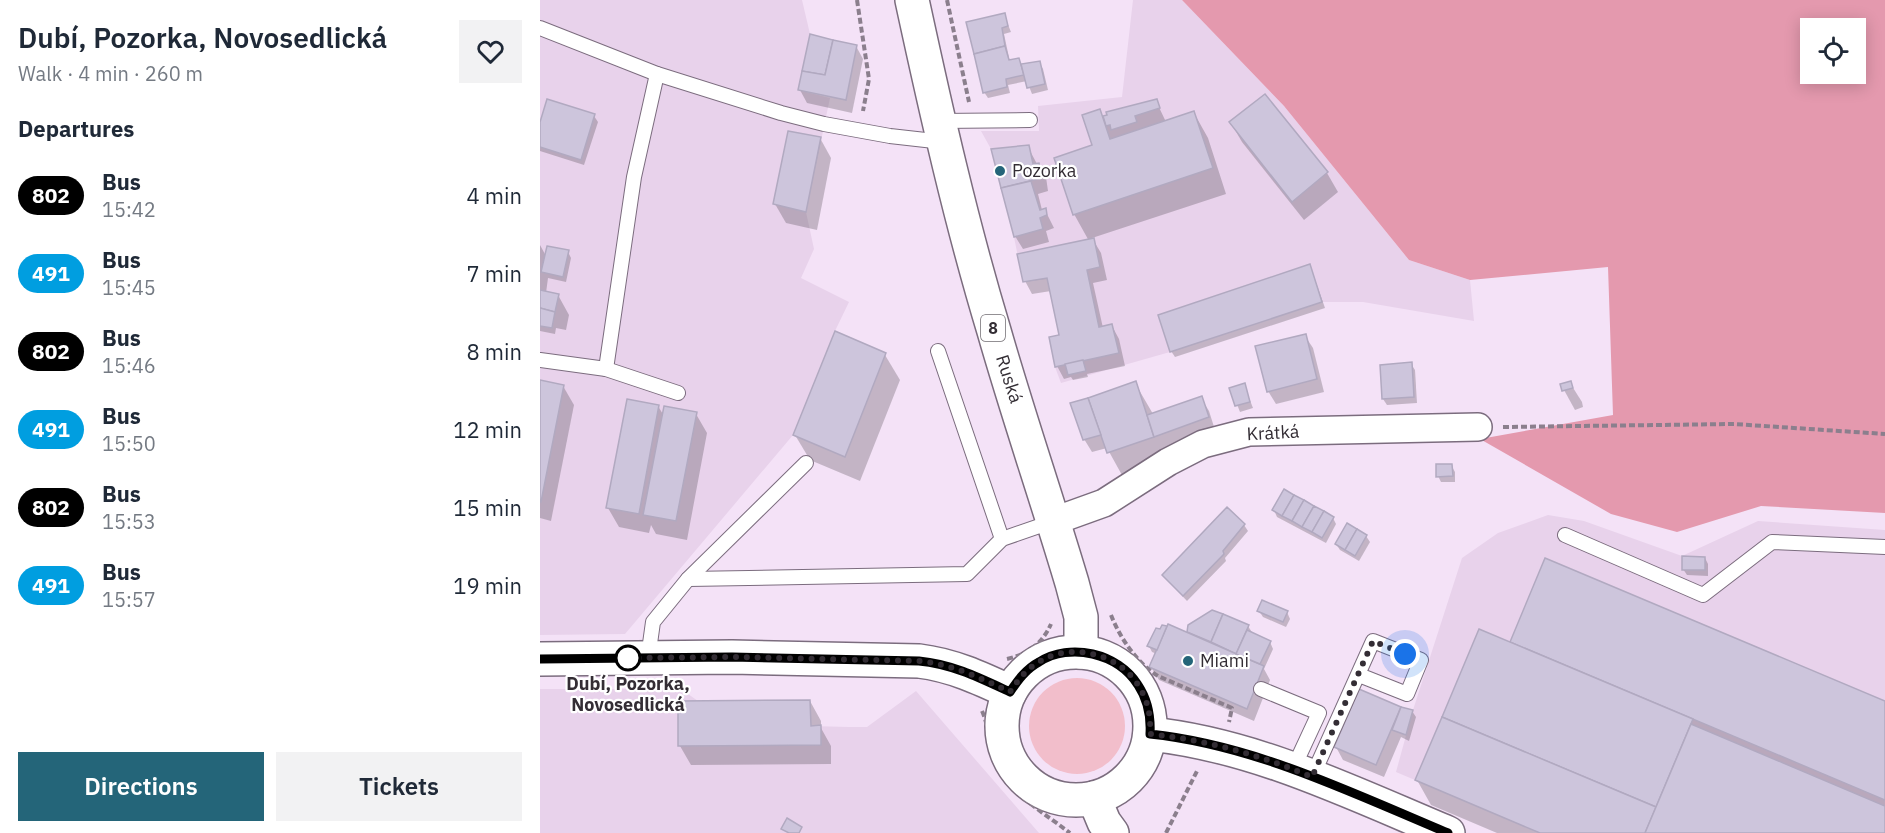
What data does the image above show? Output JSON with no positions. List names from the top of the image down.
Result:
{
  "streets": {
    "main road": ["8", "Ruská"],
    "street": ["Krátká"]
  },
  "crossings": [
    ["Ruská", "Krátká"]
  ],
  "places": ["Pozorka", "Dubí, Pozorka, Novosedlická", "Miami"],
  "lines": ["bus line 802"],
  "page": {
    "heading": [
      ["Dubí, Pozorka, Novosedlická", "Walk · 4 min · 260 m"],
      "Departures"
    ],
    "list": [
      {
        "mark": "802",
        "name": "Bus",
        "note": "15:42",
        "value": "4 min"
      },
      {
        "mark": "491",
        "name": "Bus",
        "note": "15:45",
        "value": "7 min"
      },
      {
        "mark": "802",
        "name": "Bus",
        "note": "15:46",
        "value": "8 min"
      },
      {
        "mark": "491",
        "name": "Bus",
        "note": "15:50",
        "value": "12 min"
      },
      {
        "mark": "802",
        "name": "Bus",
        "note": "15:53",
        "value": "15 min"
      },
      {
        "mark": "491",
        "name": "Bus",
        "note": "15:57",
        "value": "19 min"
      }
    ],
    "buttons": ["Directions", "Tickets"]
  }
}
